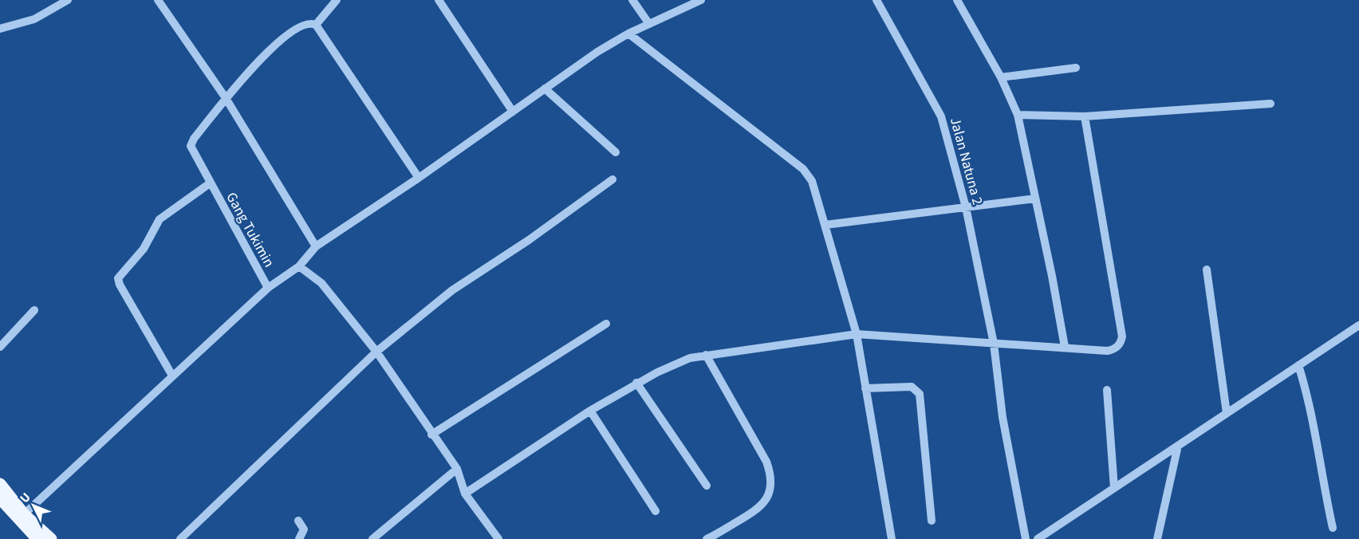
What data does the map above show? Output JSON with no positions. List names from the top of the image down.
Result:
{
  "streets": {
    "street": ["Jalan Natuna 2", "Gang Tukimin"]
  },
  "north": "top left"
}
